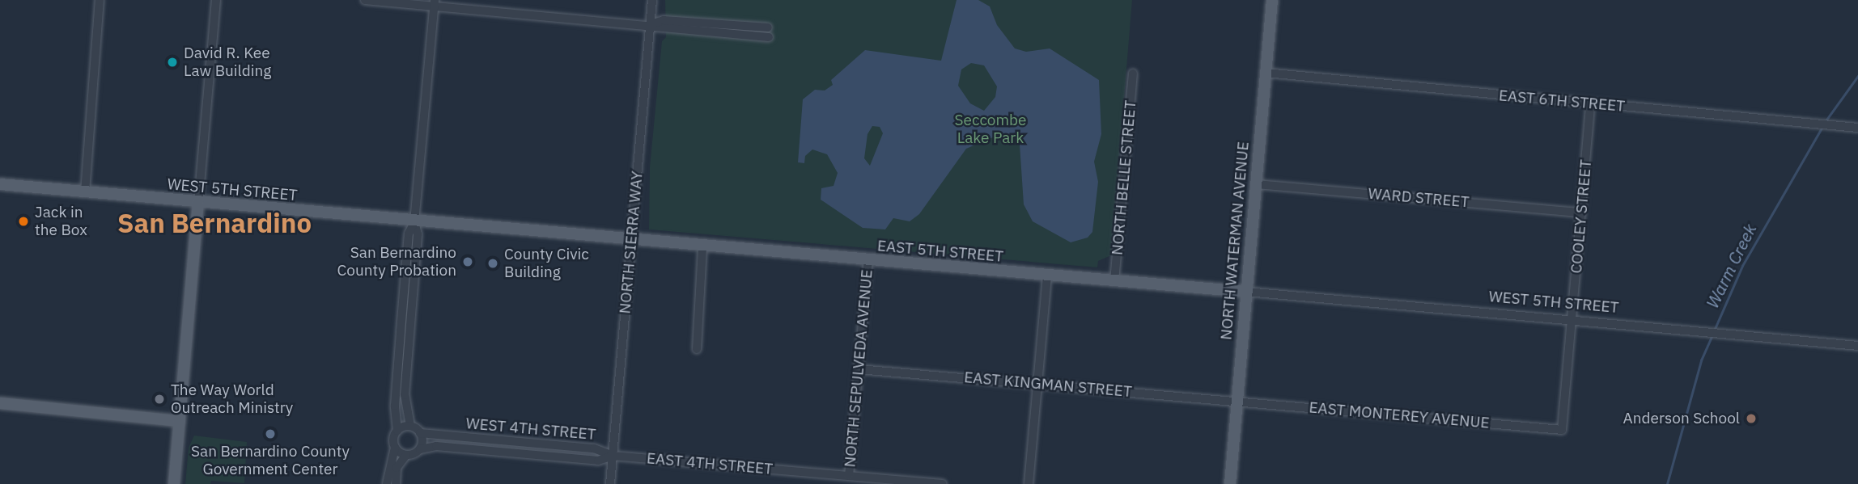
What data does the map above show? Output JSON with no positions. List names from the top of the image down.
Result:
{
  "streets": {
    "main road": ["WEST 5TH STREET", "NORTH WATERMAN AVENUE", "EAST 5TH STREET"],
    "street": [
      "EAST 6TH STREET",
      "NORTH BELLE STREET",
      "WARD STREET",
      "COOLEY STREET",
      "NORTH SIERRA WAY",
      "NORTH SEPULVEDA AVENUE",
      "EAST KINGMAN STREET",
      "EAST MONTEREY AVENUE",
      "WEST 4TH STREET",
      "EAST 4TH STREET"
    ]
  },
  "crossings": [
    ["EAST 6TH STREET", "COOLEY STREET"],
    ["EAST 6TH STREET", "NORTH WATERMAN AVENUE"],
    ["NORTH BELLE STREET", "EAST 5TH STREET"],
    ["WEST 5TH STREET", "COOLEY STREET"],
    ["WEST 5TH STREET", "NORTH WATERMAN AVENUE"],
    ["WEST 5TH STREET", "NORTH SIERRA WAY"],
    ["WEST 5TH STREET", "EAST 5TH STREET"],
    ["WARD STREET", "COOLEY STREET"],
    ["WARD STREET", "NORTH WATERMAN AVENUE"],
    ["COOLEY STREET", "EAST MONTEREY AVENUE"],
    ["NORTH WATERMAN AVENUE", "EAST 5TH STREET"],
    ["NORTH WATERMAN AVENUE", "EAST KINGMAN STREET"],
    ["NORTH WATERMAN AVENUE", "EAST MONTEREY AVENUE"],
    ["NORTH SIERRA WAY", "EAST 5TH STREET"],
    ["NORTH SIERRA WAY", "WEST 4TH STREET"],
    ["NORTH SIERRA WAY", "EAST 4TH STREET"],
    ["EAST 5TH STREET", "NORTH SEPULVEDA AVENUE"],
    ["NORTH SEPULVEDA AVENUE", "EAST KINGMAN STREET"],
    ["NORTH SEPULVEDA AVENUE", "EAST 4TH STREET"],
    ["EAST KINGMAN STREET", "EAST MONTEREY AVENUE"],
    ["WEST 4TH STREET", "EAST 4TH STREET"]
  ],
  "districts": ["San Bernardino"],
  "water": ["Warm Creek"],
  "parks": ["Seccombe Lake Park"],
  "places": [
    "David R. Kee Law Building",
    "Jack in the Box",
    "San Bernardino County Probation",
    "County Civic Building",
    "The Way World Outreach Ministry",
    "Anderson School",
    "San Bernardino County Government Center"
  ]
}
